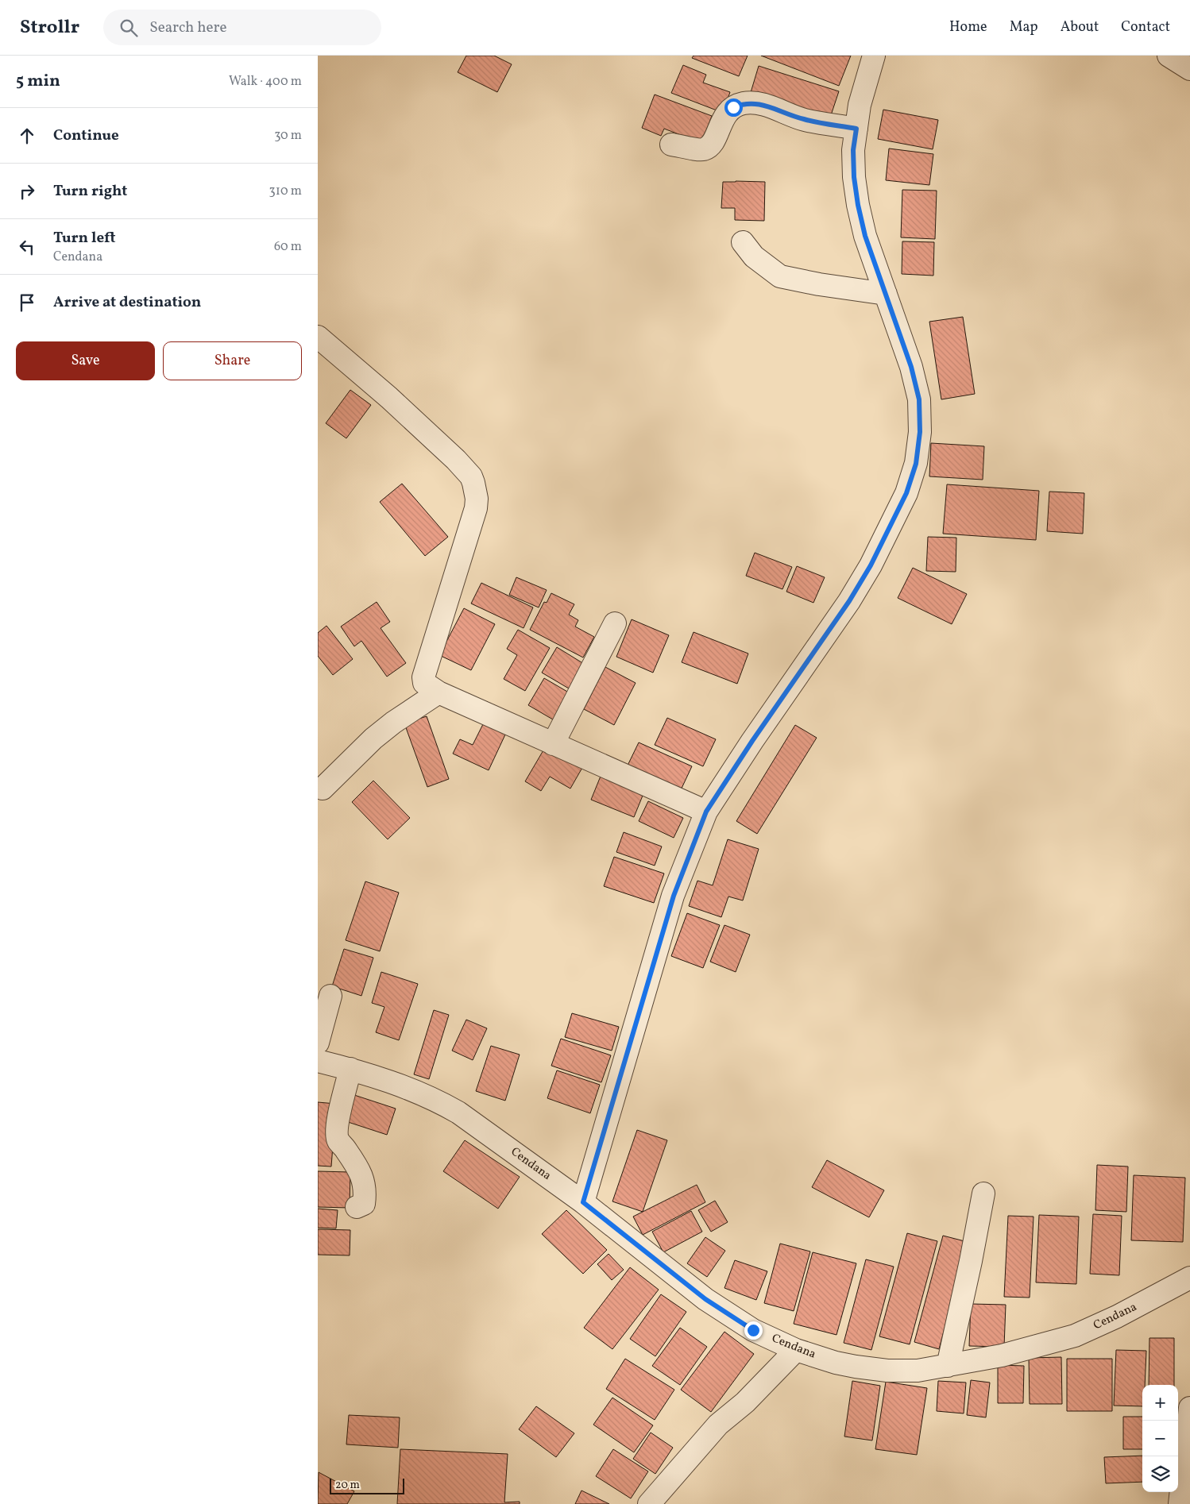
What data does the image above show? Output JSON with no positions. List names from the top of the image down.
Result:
{
  "streets": {
    "street": ["Cendana"]
  },
  "scale_bar": "20 m",
  "page": {
    "header": "Strollr",
    "search": "Search here",
    "nav": [
      "Home",
      "Map",
      "About",
      "Contact"
    ],
    "heading": ["5 min", "Walk · 400 m"],
    "list": [
      ["Continue", "30 m"],
      ["Turn right", "310 m"],
      ["Turn left", "Cendana", "60 m"],
      "Arrive at destination"
    ],
    "buttons": ["Save", "Share"],
    "map_buttons": ["+", "−"],
    "scale": "20 m"
  }
}
